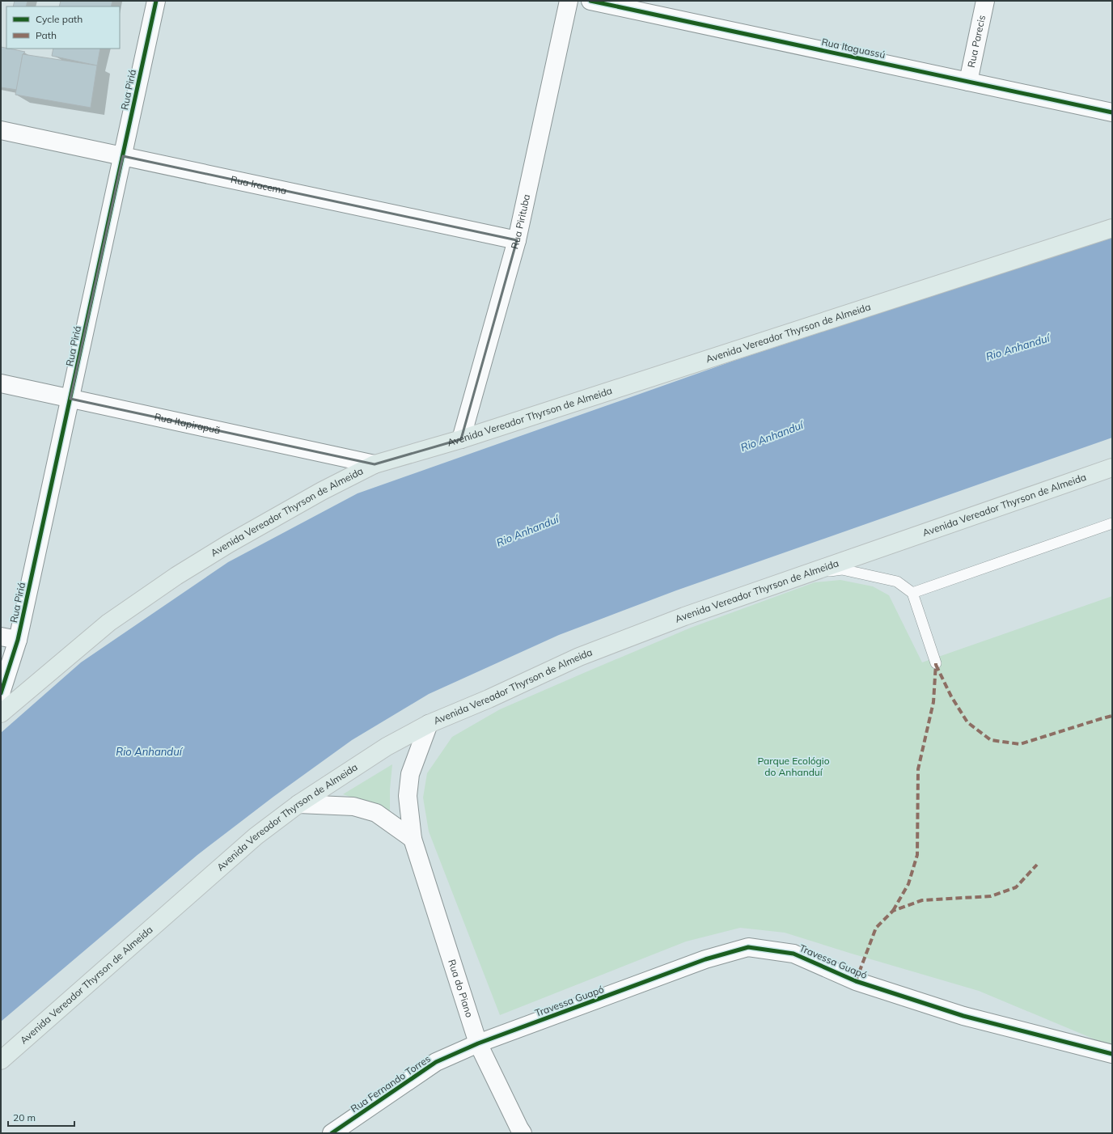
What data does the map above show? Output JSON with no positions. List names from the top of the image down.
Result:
{
  "streets": {
    "main road": ["Avenida Vereador Thyrson de Almeida"],
    "street": [
      "Rua Parecis",
      "Rua Itaguassú",
      "Rua Piriá",
      "Rua Iracema",
      "Rua Pirituba",
      "Rua Itapirapuã",
      "Travessa Guapó",
      "Rua do Piano",
      "Rua Fernando Torres"
    ]
  },
  "crossings": [
    ["Rua Parecis", "Rua Itaguassú"],
    ["Rua Piriá", "Rua Iracema"],
    ["Rua Piriá", "Rua Itapirapuã"],
    ["Rua Iracema", "Rua Pirituba"],
    ["Rua Pirituba", "Avenida Vereador Thyrson de Almeida"],
    ["Avenida Vereador Thyrson de Almeida", "Rua Itapirapuã"],
    ["Avenida Vereador Thyrson de Almeida", "Rua do Piano"],
    ["Travessa Guapó", "Rua do Piano"],
    ["Travessa Guapó", "Rua Fernando Torres"],
    ["Rua do Piano", "Rua Fernando Torres"]
  ],
  "water": ["Rio Anhanduí"],
  "parks": ["Parque Ecológio do Anhanduí"],
  "legend": ["Cycle path", "Path"],
  "scale_bar": "20 m"
}
